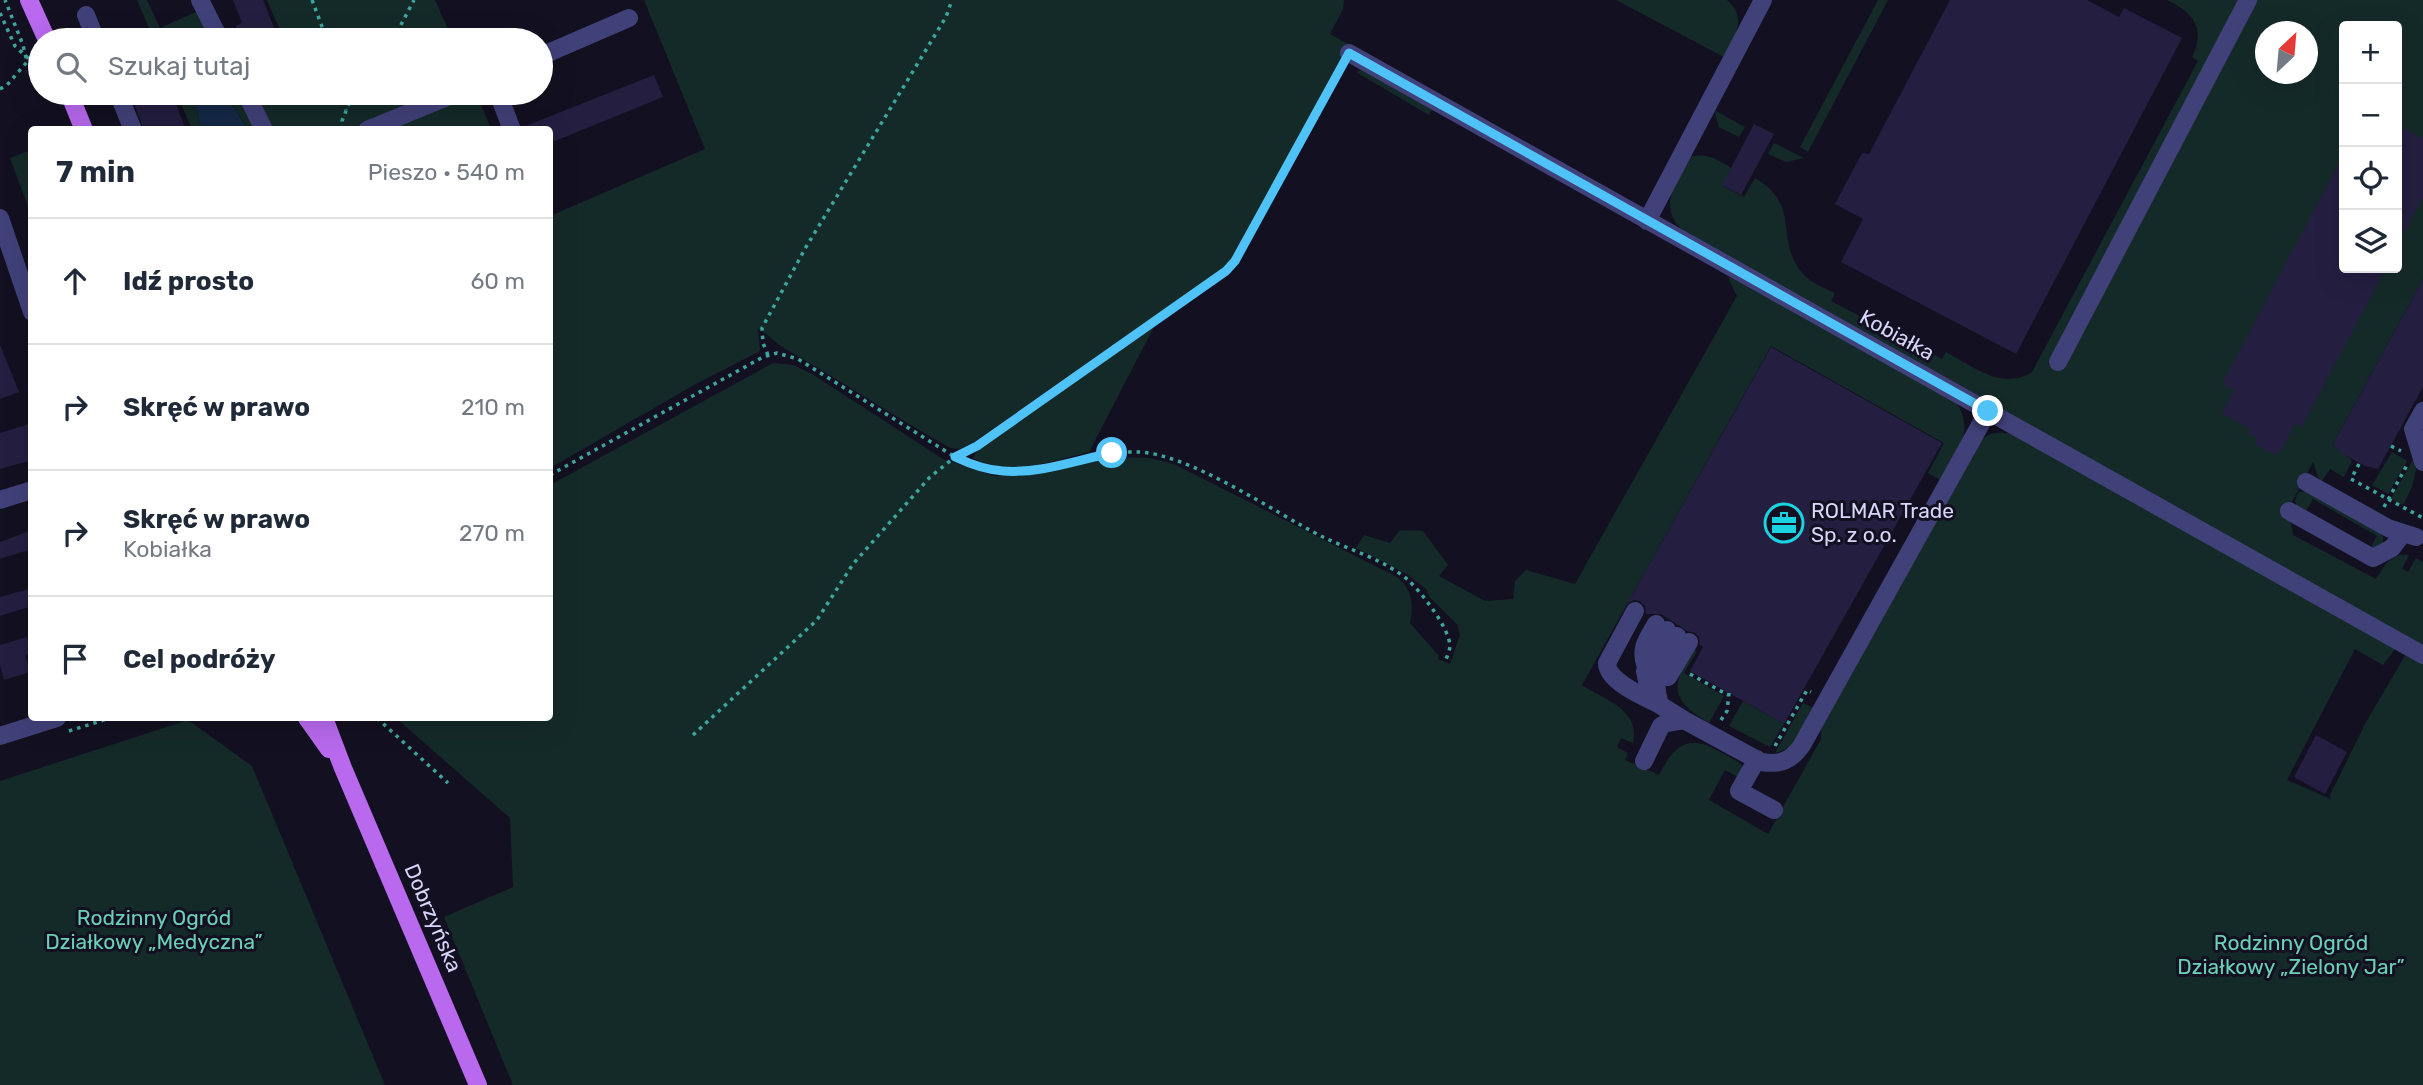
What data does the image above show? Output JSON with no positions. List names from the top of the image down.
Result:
{
  "streets": {
    "main road": ["Dobrzyńska"],
    "street": ["Kobiałka"]
  },
  "parks": ["Rodzinny Ogród Działkowy „Medyczna”", "Rodzinny Ogród Działkowy „Zielony Jar”"],
  "places": {
    "office": ["ROLMAR Trade Sp. z o.o."]
  },
  "north": "top right",
  "page": {
    "map_buttons": ["+", "−"],
    "search": "Szukaj tutaj",
    "heading": ["7 min", "Pieszo · 540 m"],
    "list": [
      ["Idź prosto", "60 m"],
      ["Skręć w prawo", "210 m"],
      ["Skręć w prawo", "Kobiałka", "270 m"],
      "Cel podróży"
    ]
  }
}
